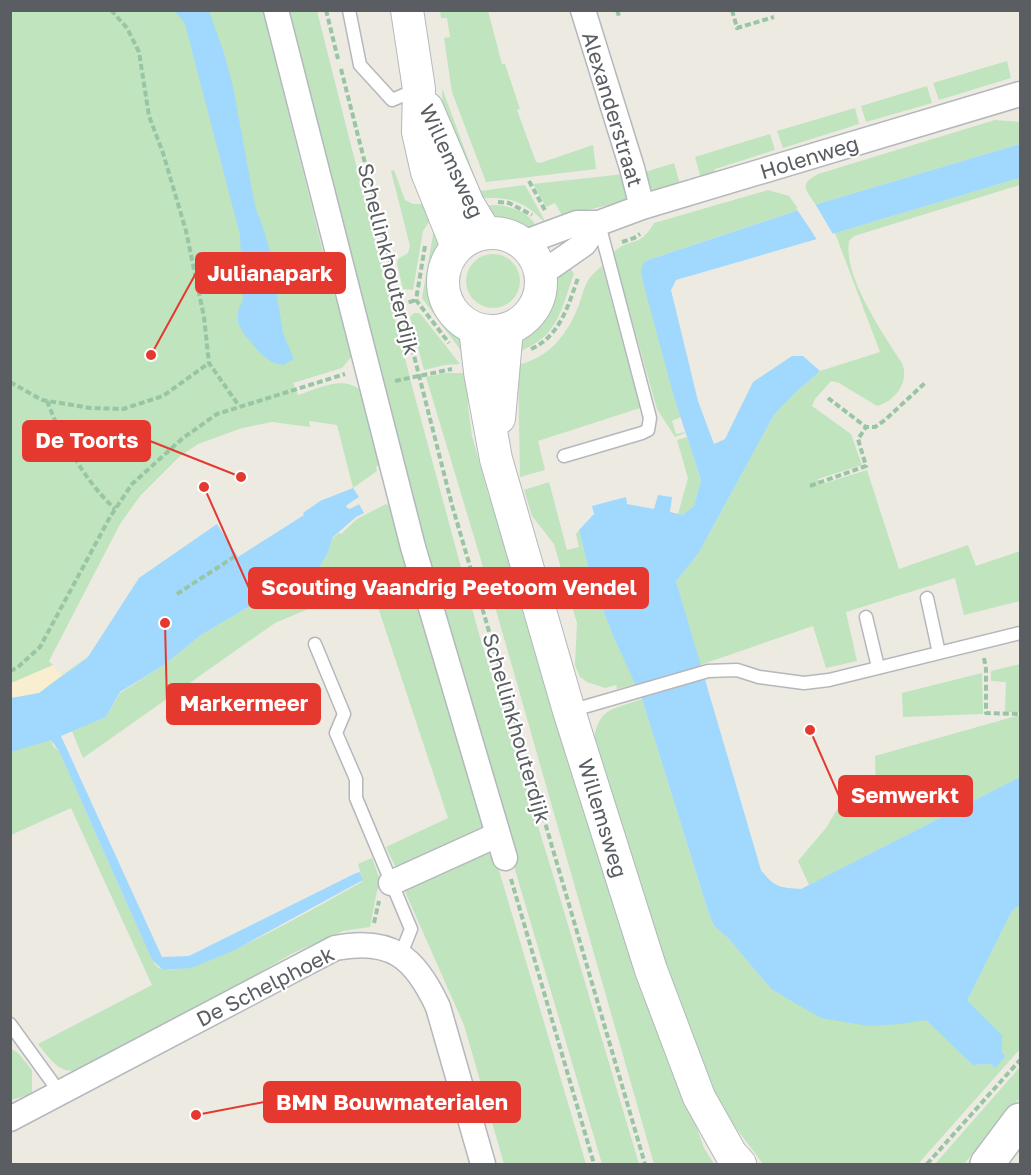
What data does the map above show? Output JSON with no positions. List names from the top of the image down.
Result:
{
  "streets": {
    "street": [
      "Alexanderstraat",
      "Holenweg",
      "Willemsweg",
      "De Schelphoek"
    ],
    "path": ["Schellinkhouterdijk"]
  },
  "crossings": [
    ["Alexanderstraat", "Holenweg"],
    ["Holenweg", "Willemsweg"]
  ],
  "places": [
    "Julianapark",
    "De Toorts",
    "Scouting Vaandrig Peetoom Vendel",
    "Markermeer",
    "Semwerkt",
    "BMN Bouwmaterialen"
  ]
}
